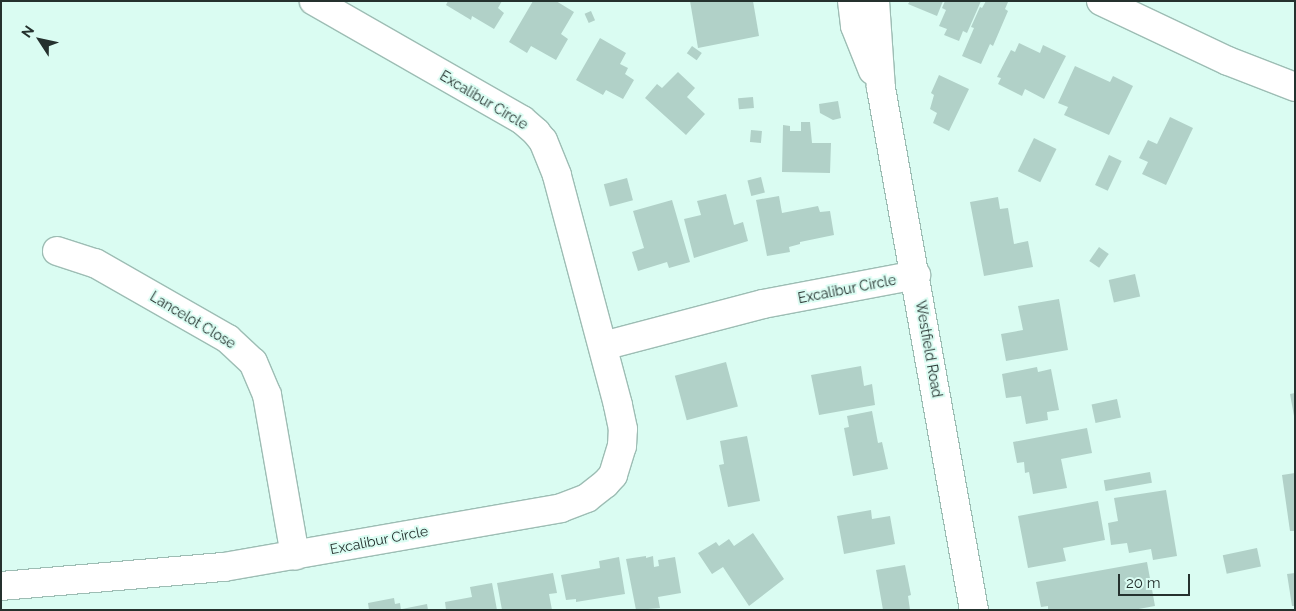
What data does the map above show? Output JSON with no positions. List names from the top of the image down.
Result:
{
  "streets": {
    "street": ["Excalibur Circle", "Lancelot Close", "Westfield Road"]
  },
  "crossings": [
    ["Excalibur Circle", "Lancelot Close"],
    ["Excalibur Circle", "Westfield Road"]
  ],
  "scale_bar": "20 m",
  "north": "top left"
}
